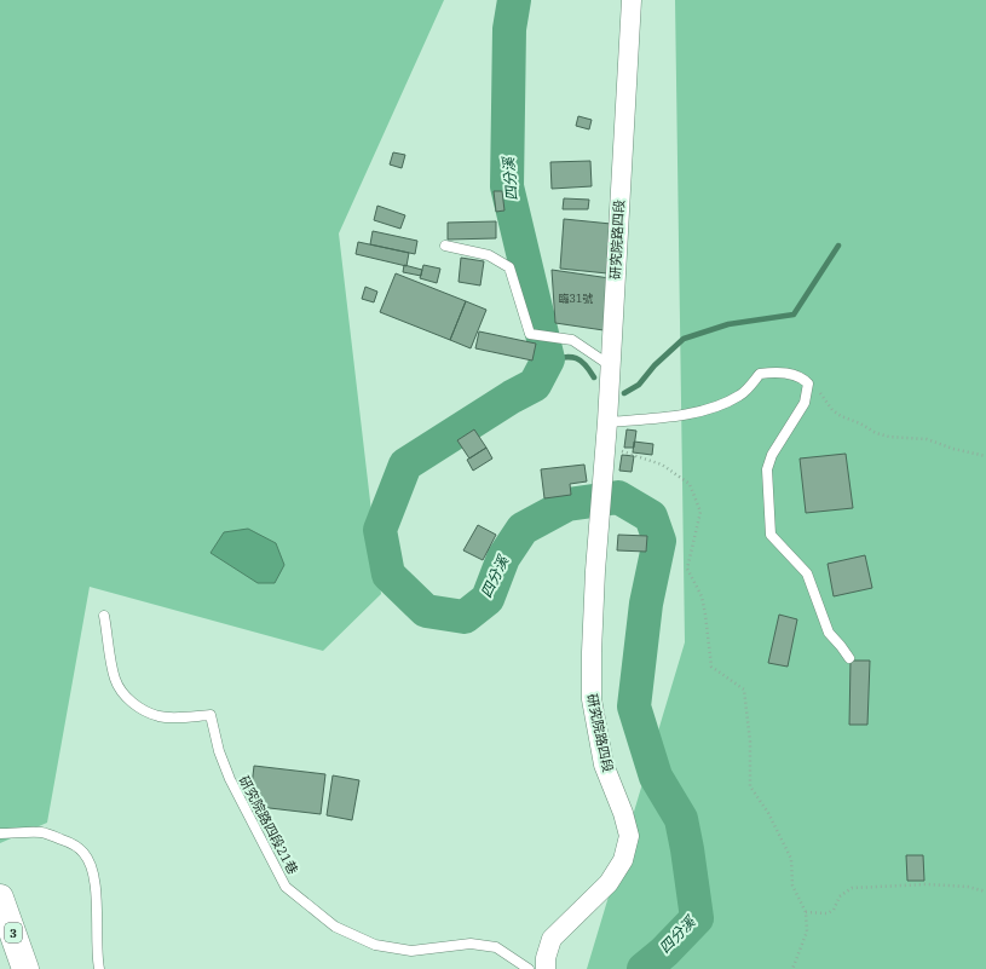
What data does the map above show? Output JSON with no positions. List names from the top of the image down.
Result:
{
  "streets": {
    "highway": ["3"],
    "street": ["研究院路四段"],
    "lane": ["研究院路四段21巷"]
  },
  "water": ["四分溪"],
  "house_numbers": ["臨31號"]
}
